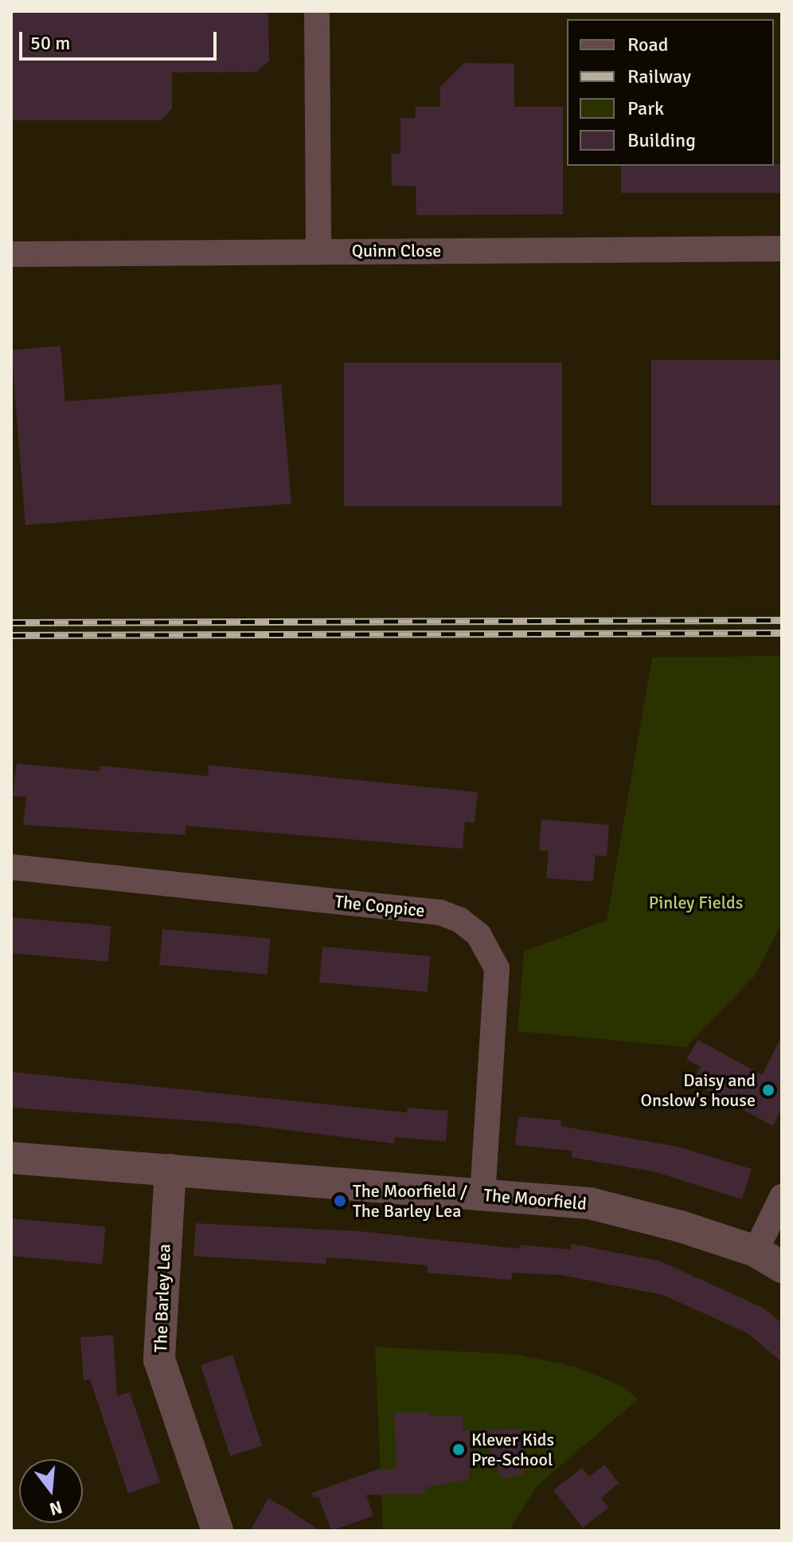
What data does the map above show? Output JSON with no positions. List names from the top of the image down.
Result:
{
  "streets": {
    "street": [
      "Quinn Close",
      "The Coppice",
      "The Moorfield",
      "The Barley Lea"
    ]
  },
  "crossings": [
    ["The Coppice", "The Moorfield"],
    ["The Moorfield", "The Barley Lea"]
  ],
  "parks": ["Pinley Fields"],
  "places": ["Daisy and Onslow's house", "The Moorfield / The Barley Lea", "Klever Kids Pre-School"],
  "legend": [
    "Road",
    "Railway",
    "Park",
    "Building"
  ],
  "scale_bar": "50 m",
  "north": "bottom"
}
